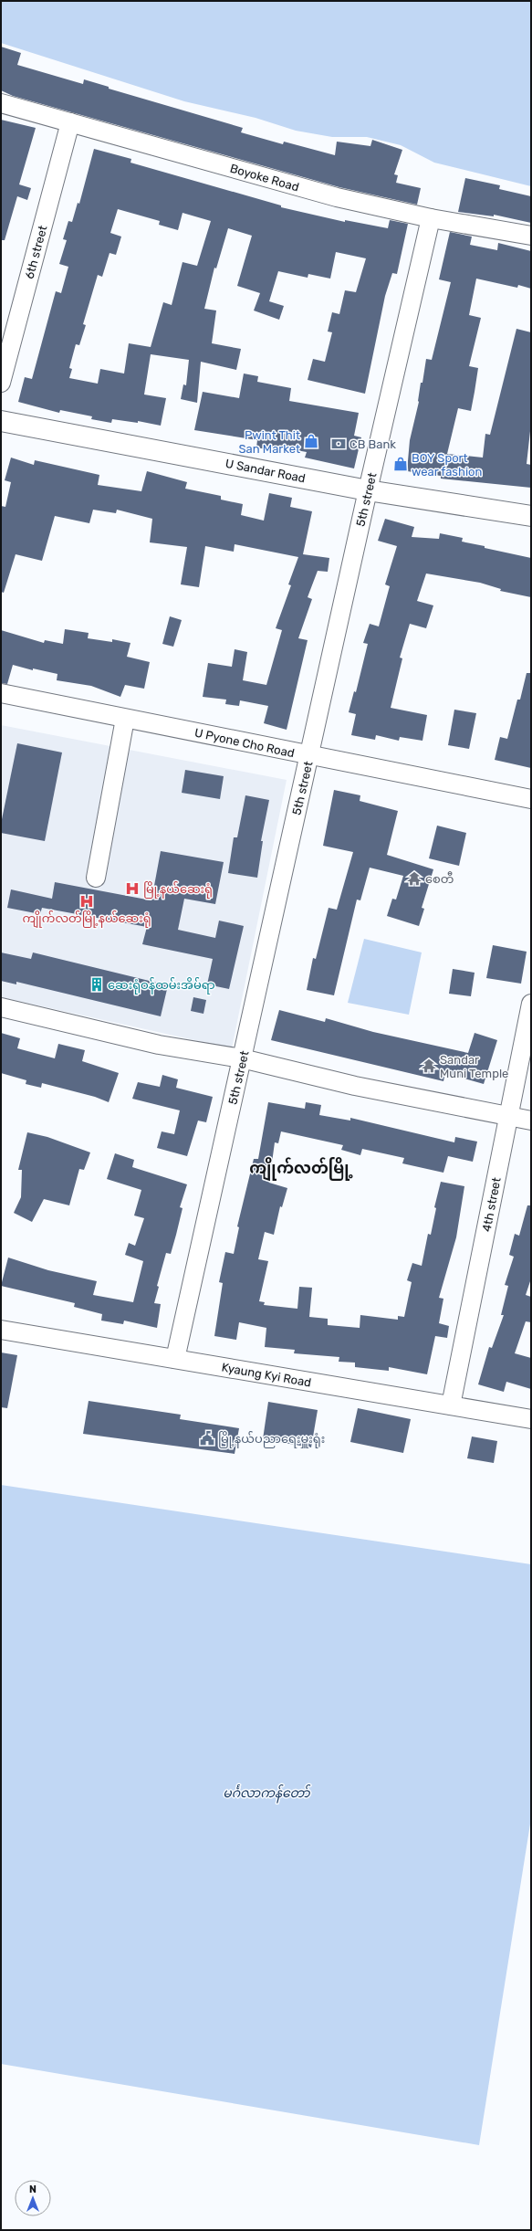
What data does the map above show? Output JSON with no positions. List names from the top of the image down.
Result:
{
  "streets": {
    "main road": ["U Sandar Road"],
    "street": [
      "Boyoke Road",
      "6th street",
      "5th street",
      "U Pyone Cho Road",
      "4th street",
      "Kyaung Kyi Road"
    ]
  },
  "crossings": [
    ["Boyoke Road", "6th street"],
    ["Boyoke Road", "5th street"],
    ["U Sandar Road", "5th street"],
    ["5th street", "U Pyone Cho Road"],
    ["5th street", "Kyaung Kyi Road"],
    ["4th street", "Kyaung Kyi Road"]
  ],
  "districts": ["ကျိုက်လတ်မြို့"],
  "water": ["မင်္ဂလာကန်တော်"],
  "places": {
    "shop": ["Pwint Thit San Market", "BOY Sport wear fashion"],
    "bank": ["CB Bank"],
    "temple": ["စေတီ", "Sandar Muni Temple"],
    "hospital": ["မြို့နယ်ဆေးရုံ", "ကျိုက်လတ်မြို့နယ်ဆေးရုံ"],
    "building": ["ဆေးရုံဝန်ထမ်းအိမ်ရာ"],
    "public building": ["မြို့နယ်ပညာရေးမှူးရုံး"]
  },
  "north": "top"
}
